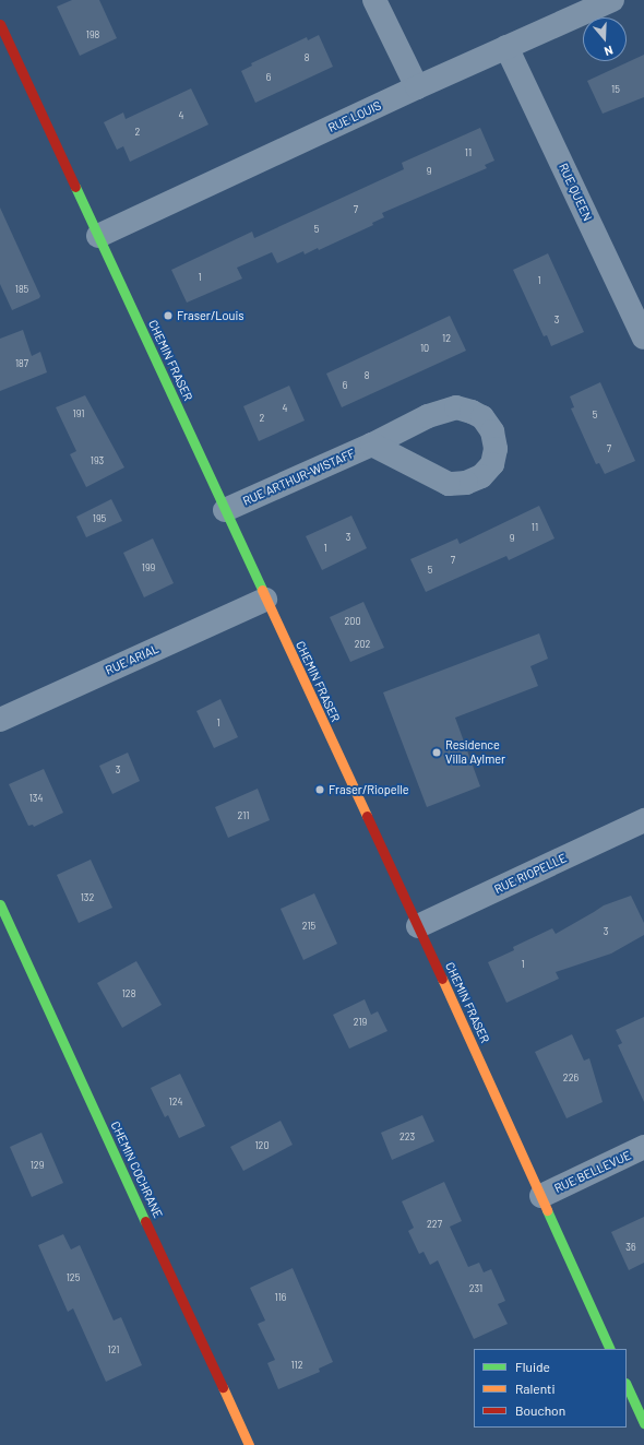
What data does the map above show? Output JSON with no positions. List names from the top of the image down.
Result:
{
  "streets": {
    "street": [
      "RUE LOUIS",
      "RUE QUEEN",
      "CHEMIN FRASER",
      "RUE ARTHUR-WISTAFF",
      "RUE ARIAL",
      "RUE RIOPELLE",
      "CHEMIN COCHRANE",
      "RUE BELLEVUE"
    ]
  },
  "crossings": [
    ["RUE LOUIS", "RUE QUEEN"],
    ["RUE LOUIS", "CHEMIN FRASER"],
    ["CHEMIN FRASER", "RUE ARTHUR-WISTAFF"],
    ["CHEMIN FRASER", "RUE ARIAL"],
    ["CHEMIN FRASER", "RUE RIOPELLE"],
    ["CHEMIN FRASER", "RUE BELLEVUE"]
  ],
  "places": ["Fraser/Louis", "Residence Villa Aylmer", "Fraser/Riopelle"],
  "house_numbers": [
    "198",
    "8",
    "6",
    "15",
    "4",
    "2",
    "11",
    "9",
    "7",
    "5",
    "1",
    "1",
    "185",
    "3",
    "12",
    "10",
    "187",
    "8",
    "6",
    "4",
    "191",
    "5",
    "2",
    "7",
    "193",
    "195",
    "11",
    "3",
    "9",
    "1",
    "7",
    "199",
    "5",
    "200",
    "202",
    "1",
    "3",
    "134",
    "211",
    "132",
    "215",
    "3",
    "1",
    "128",
    "219",
    "226",
    "124",
    "223",
    "120",
    "129",
    "227",
    "36",
    "125",
    "231",
    "116",
    "121",
    "112"
  ],
  "legend": ["Fluide", "Ralenti", "Bouchon"],
  "north": "bottom"
}
